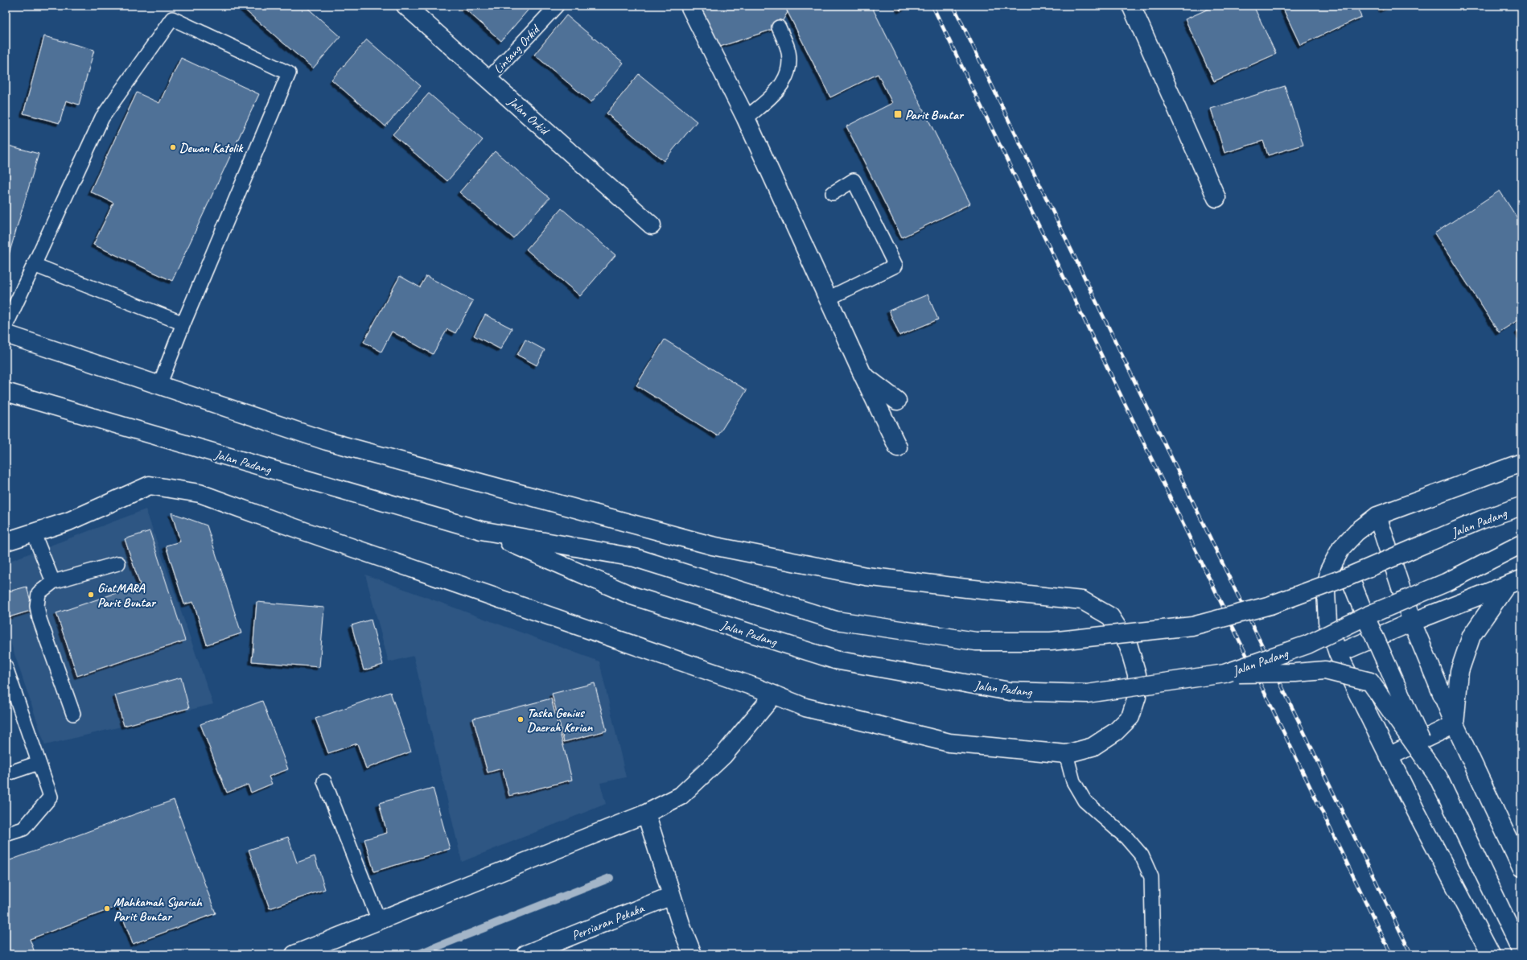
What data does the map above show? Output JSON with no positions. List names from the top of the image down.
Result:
{
  "streets": {
    "street": ["Jalan Orkid", "Jalan Padang", "Persiaran Pekaka"],
    "lane": ["Lintang Orkid"]
  },
  "crossings": [
    ["Lintang Orkid", "Jalan Orkid"]
  ],
  "places": {
    "transit": ["Parit Buntar"],
    "other": [
      "Dewan Katolik",
      "GiatMARA Parit Buntar",
      "Taska Genius Daerah Kerian",
      "Mahkamah Syariah Parit Buntar"
    ]
  }
}
